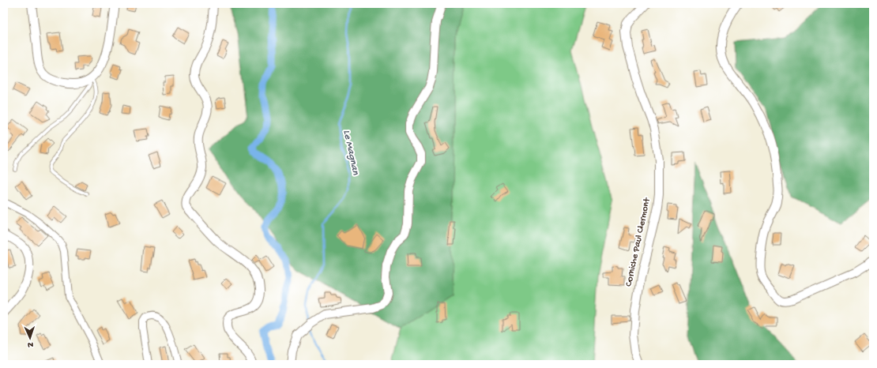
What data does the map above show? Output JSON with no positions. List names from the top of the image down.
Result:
{
  "streets": {
    "street": ["Corniche Paul Clermont"]
  },
  "water": ["Le Magnan"],
  "north": "bottom"
}
